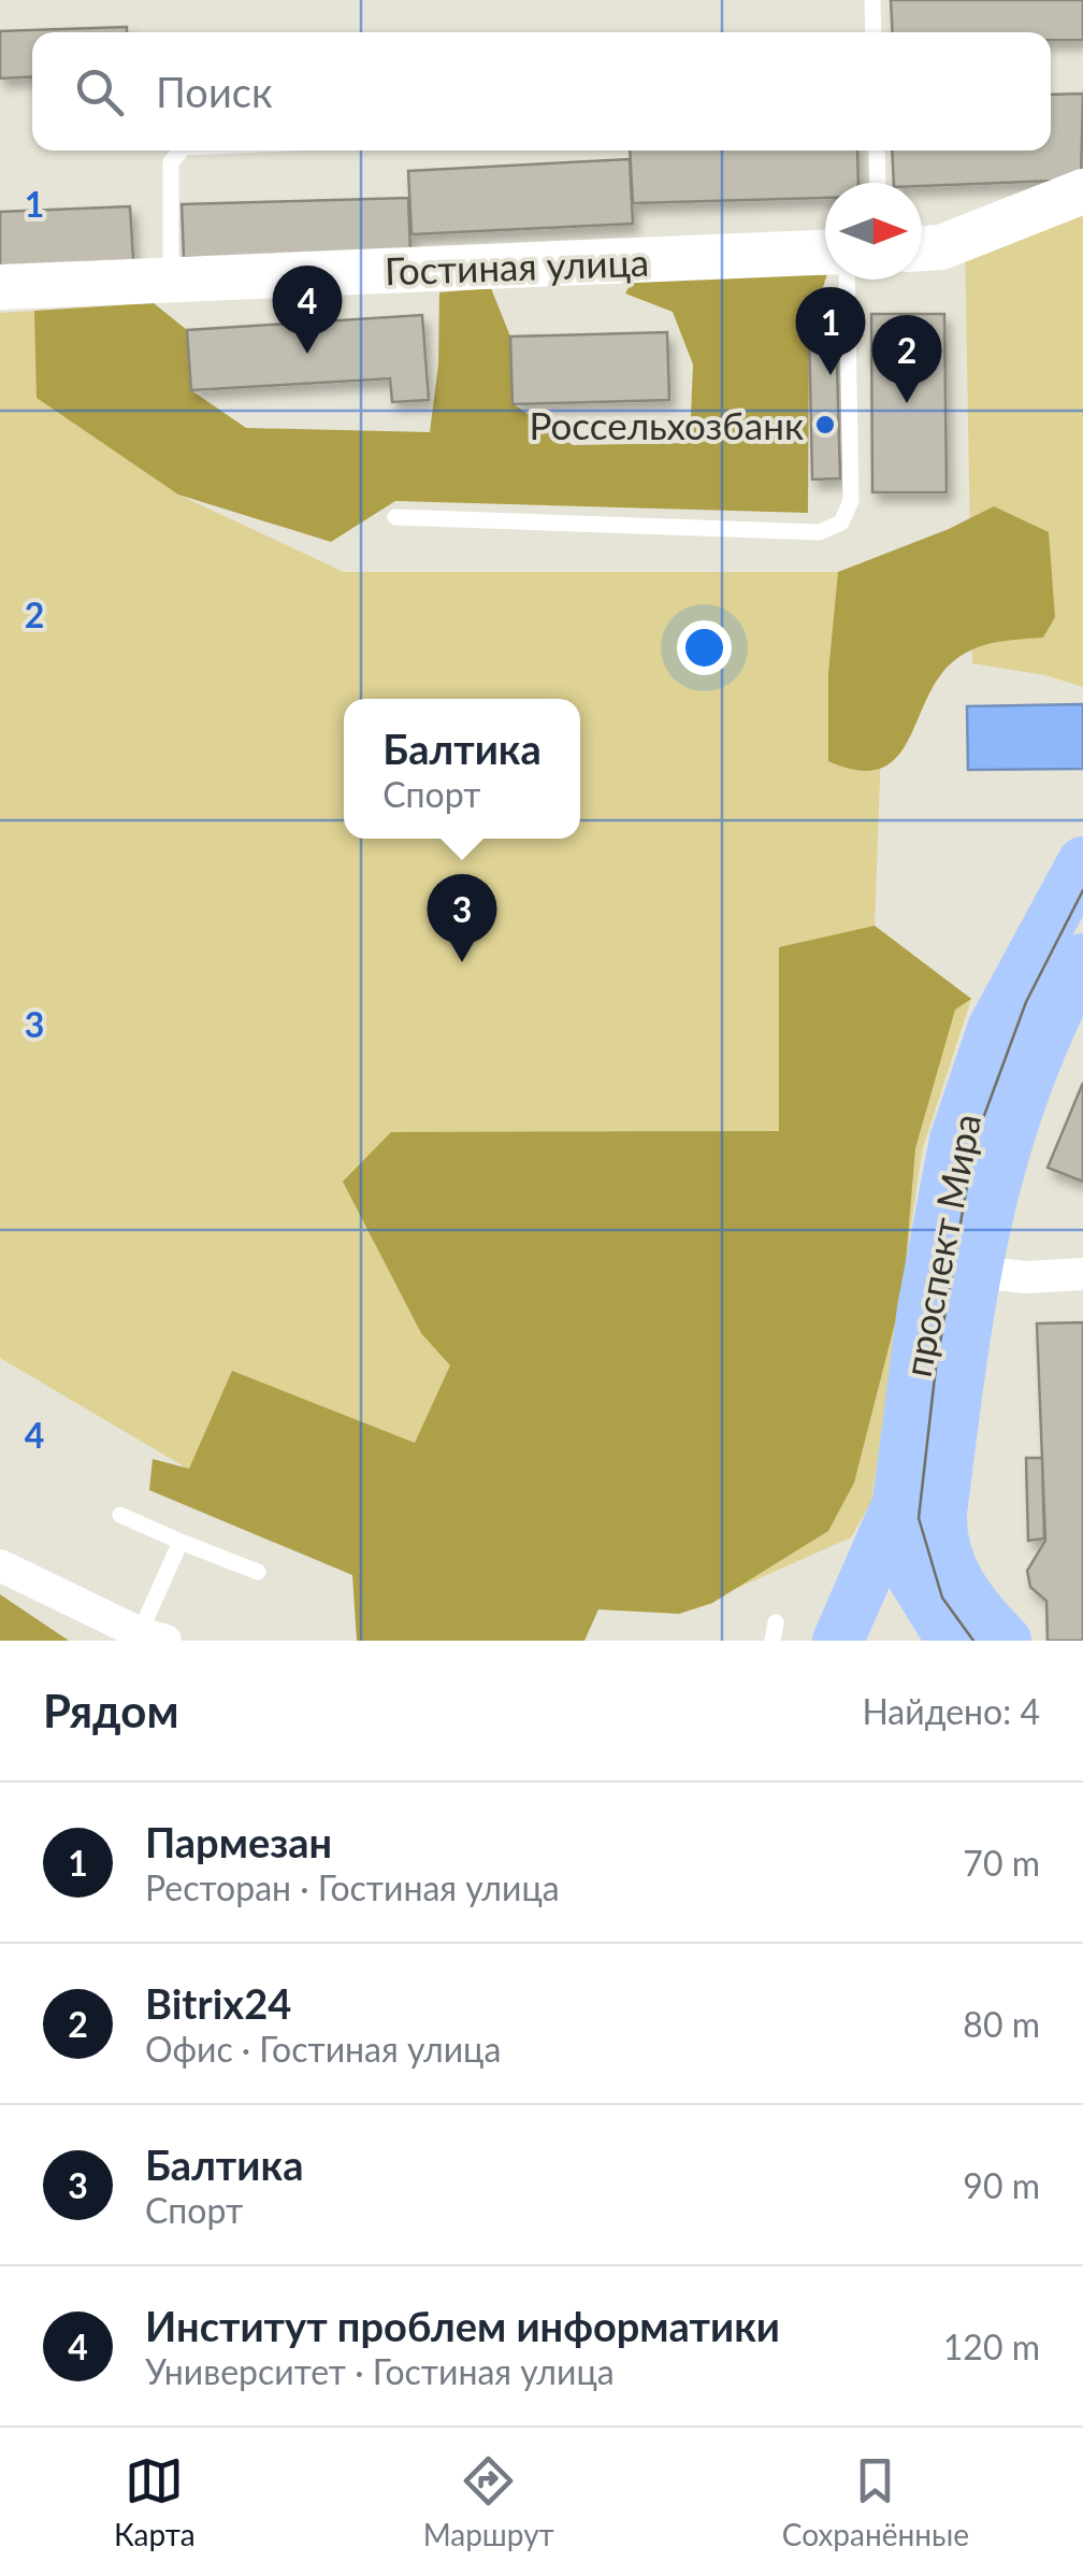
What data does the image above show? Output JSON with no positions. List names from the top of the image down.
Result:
{
  "streets": {
    "main road": ["проспект Мира"],
    "street": ["Гостиная улица"]
  },
  "places": ["Россельхозбанк"],
  "north": "right",
  "page": {
    "search": "Поиск",
    "pins": [
      "4",
      "1",
      "2",
      "3"
    ],
    "popup": ["Балтика", "Спорт"],
    "heading": ["Рядом", "Найдено: 4"],
    "list": [
      {
        "mark": "1",
        "name": "Пармезан",
        "note": "Ресторан · Гостиная улица",
        "value": "70 m"
      },
      {
        "mark": "2",
        "name": "Bitrix24",
        "note": "Офис · Гостиная улица",
        "value": "80 m"
      },
      {
        "mark": "3",
        "name": "Балтика",
        "note": "Спорт",
        "value": "90 m"
      },
      {
        "mark": "4",
        "name": "Институт проблем информатики",
        "note": "Университет · Гостиная улица",
        "value": "120 m"
      }
    ],
    "nav": ["Карта", "Маршрут", "Сохранённые"]
  },
  "grid": {
    "rows": [
      "1",
      "2",
      "3",
      "4"
    ]
  }
}
